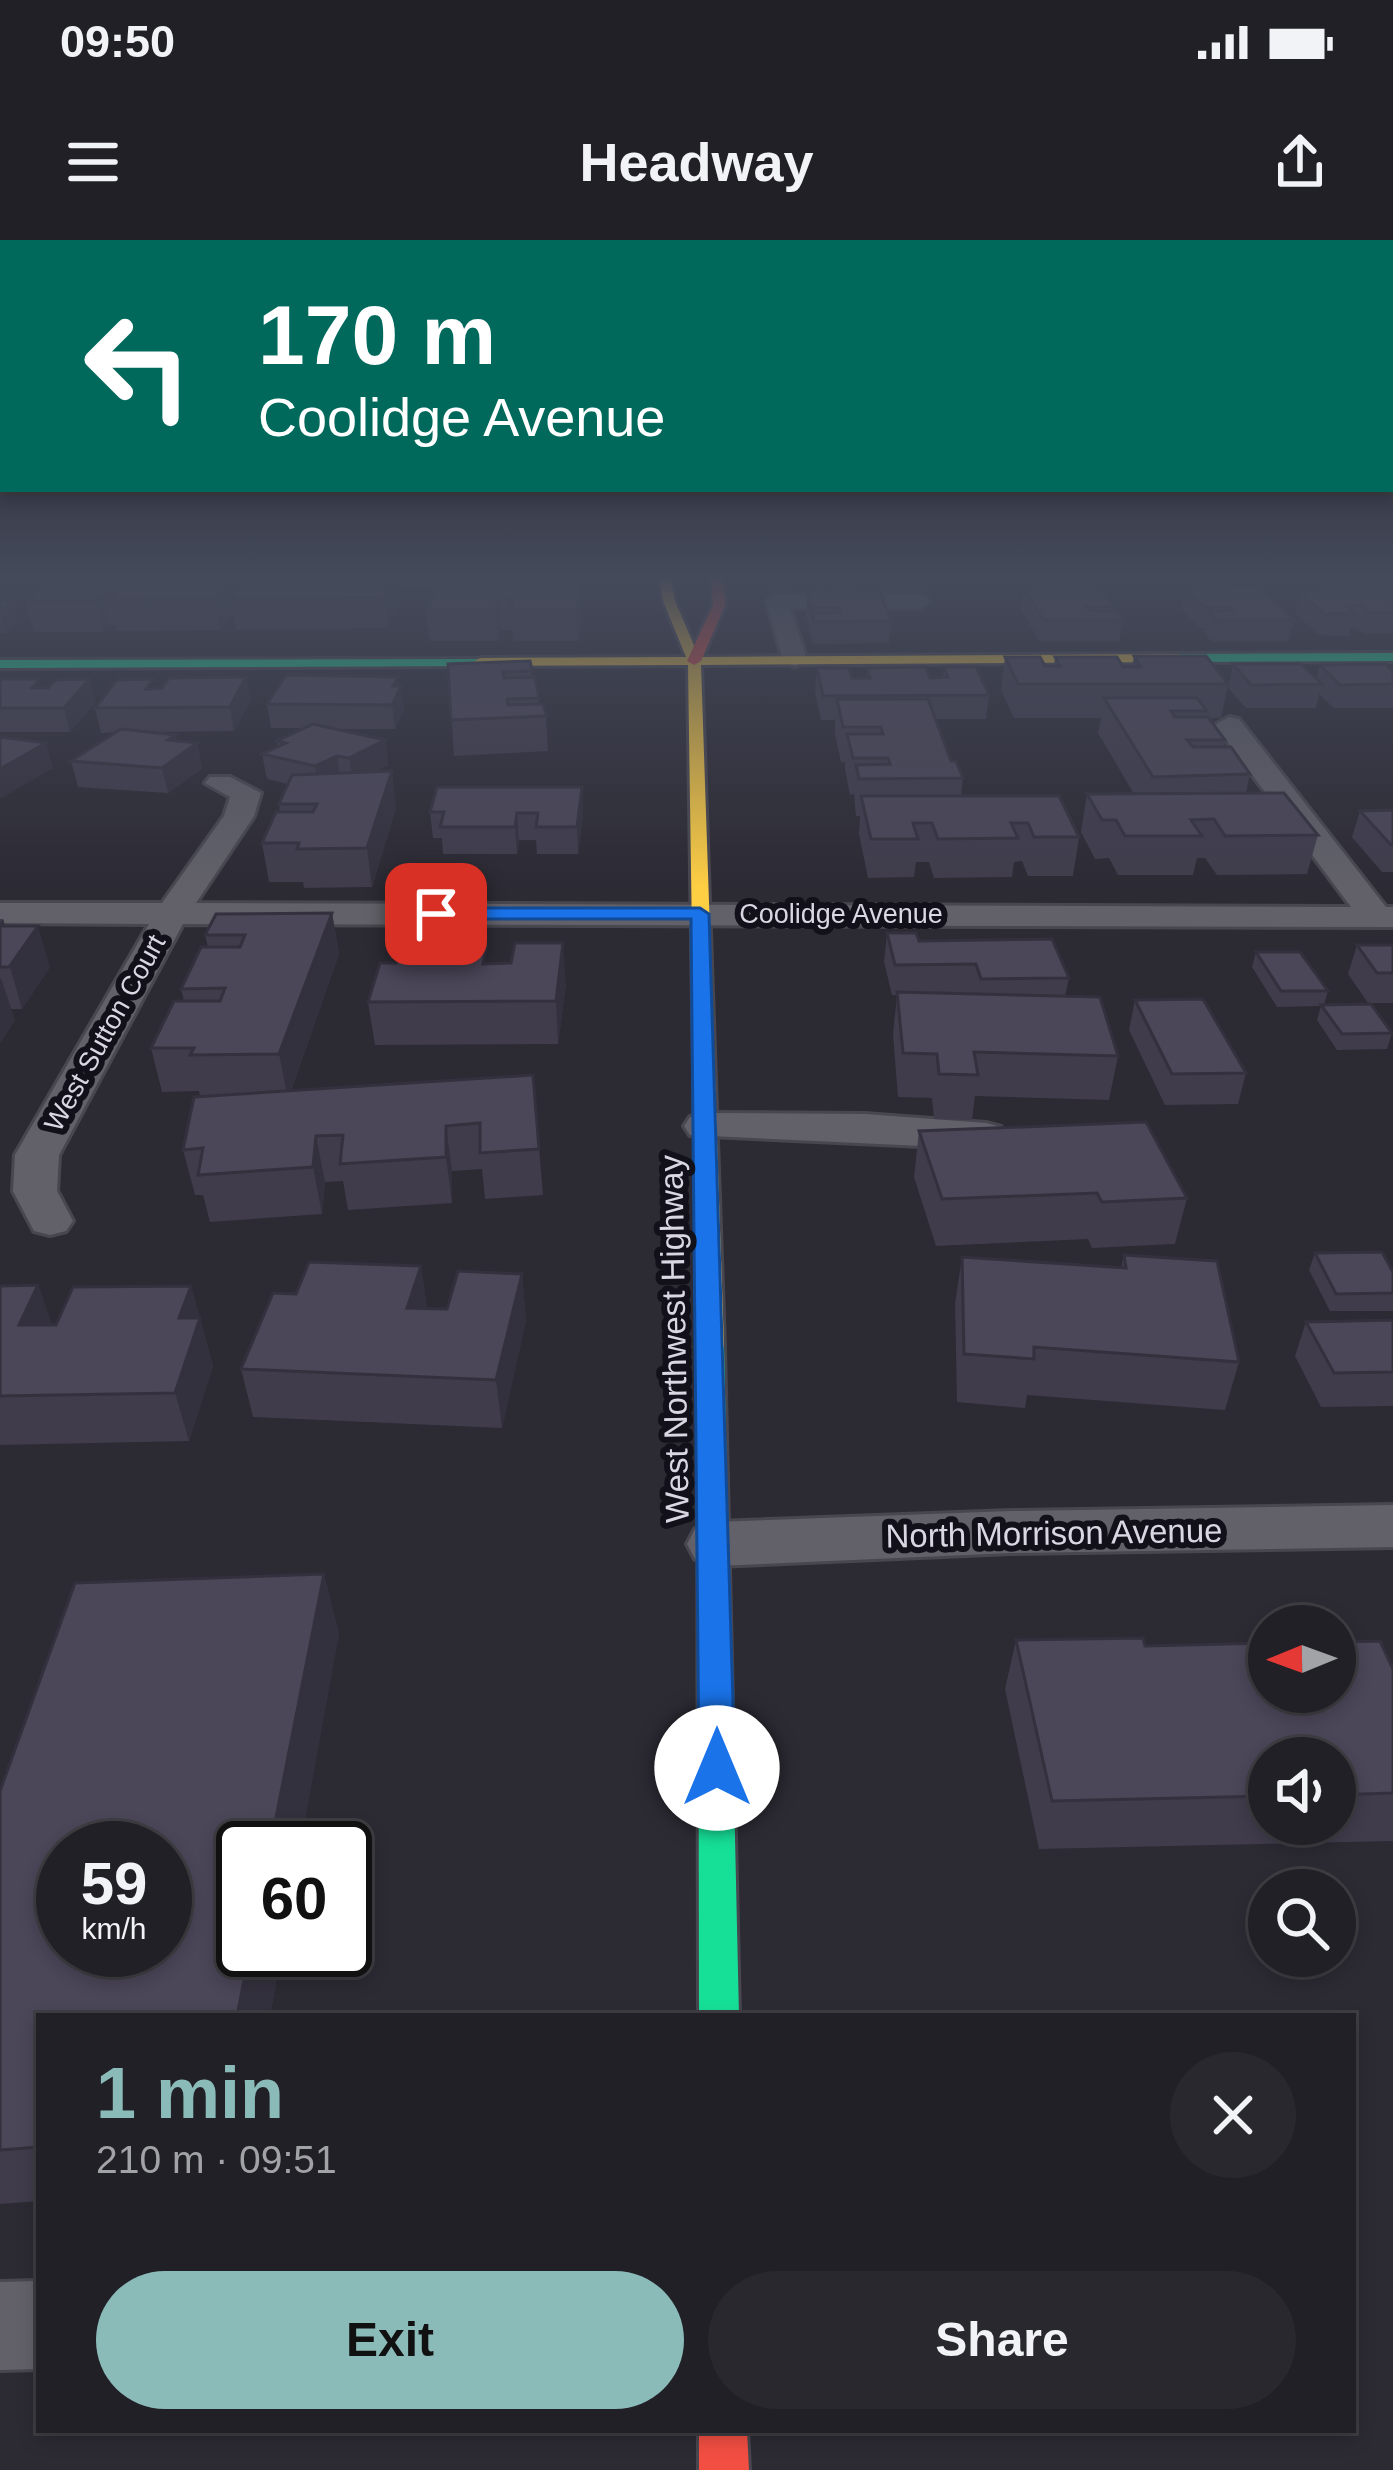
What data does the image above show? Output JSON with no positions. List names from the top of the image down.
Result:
{
  "streets": {
    "main road": ["West Northwest Highway"],
    "street": ["Coolidge Avenue", "West Sutton Court", "North Morrison Avenue"]
  },
  "crossings": [
    ["Coolidge Avenue", "West Sutton Court"],
    ["Coolidge Avenue", "West Northwest Highway"],
    ["West Northwest Highway", "North Morrison Avenue"]
  ],
  "north": "left",
  "page": {
    "status": "09:50",
    "header": "Headway",
    "turn": ["170 m", "Coolidge Avenue"],
    "speed": "59 km/h",
    "limit": "60",
    "heading": ["1 min", "210 m · 09:51"],
    "buttons": ["Exit", "Share"]
  }
}
